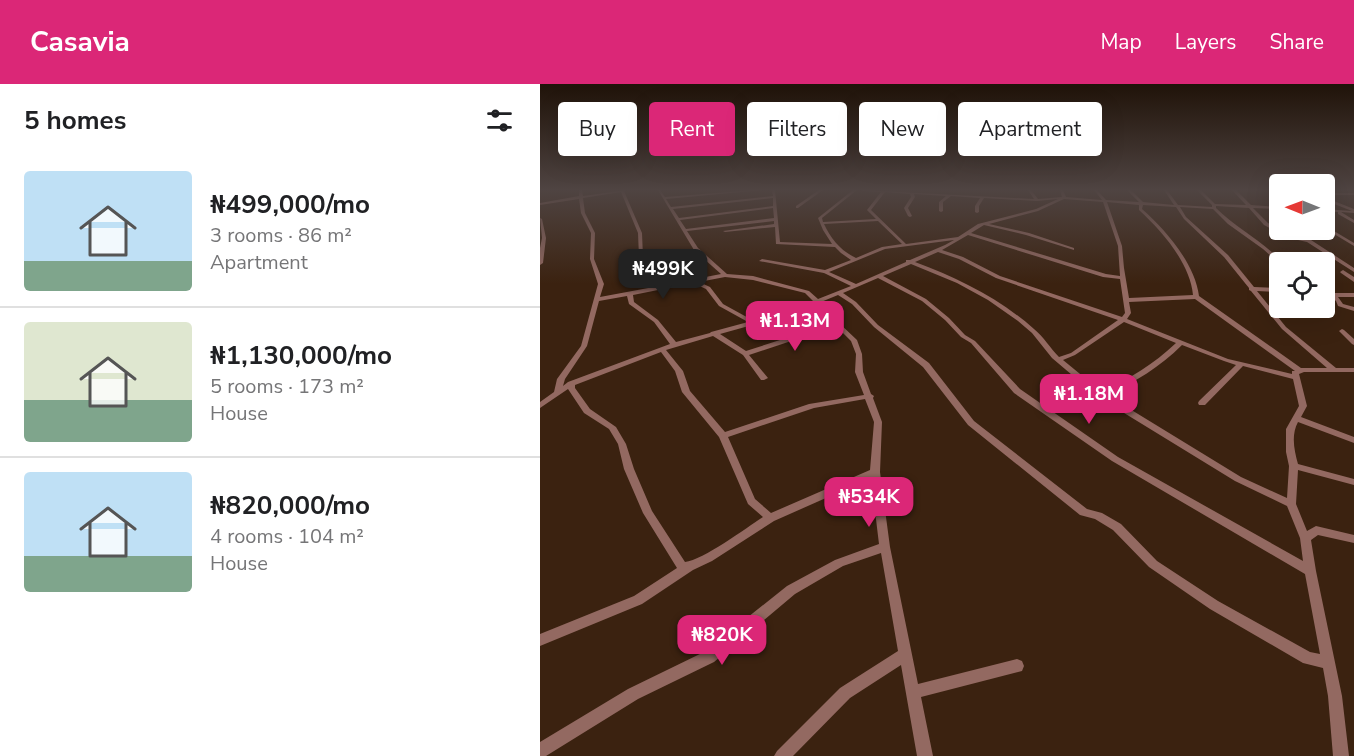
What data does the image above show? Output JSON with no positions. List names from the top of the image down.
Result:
{
  "north": "left",
  "page": {
    "header": "Casavia",
    "nav": ["Map", "Layers", "Share"],
    "heading": "5 homes",
    "chip": [
      "Buy",
      "Rent",
      "Filters",
      "New",
      "Apartment"
    ],
    "list": [
      {
        "name": "₦499,000/mo",
        "note": "3 rooms · 86 m² · Apartment"
      },
      {
        "name": "₦1,130,000/mo",
        "note": "5 rooms · 173 m² · House"
      },
      {
        "name": "₦820,000/mo",
        "note": "4 rooms · 104 m² · House"
      }
    ],
    "price": [
      "₦499K",
      "₦1.13M",
      "₦1.18M",
      "₦534K",
      "₦820K"
    ]
  }
}
